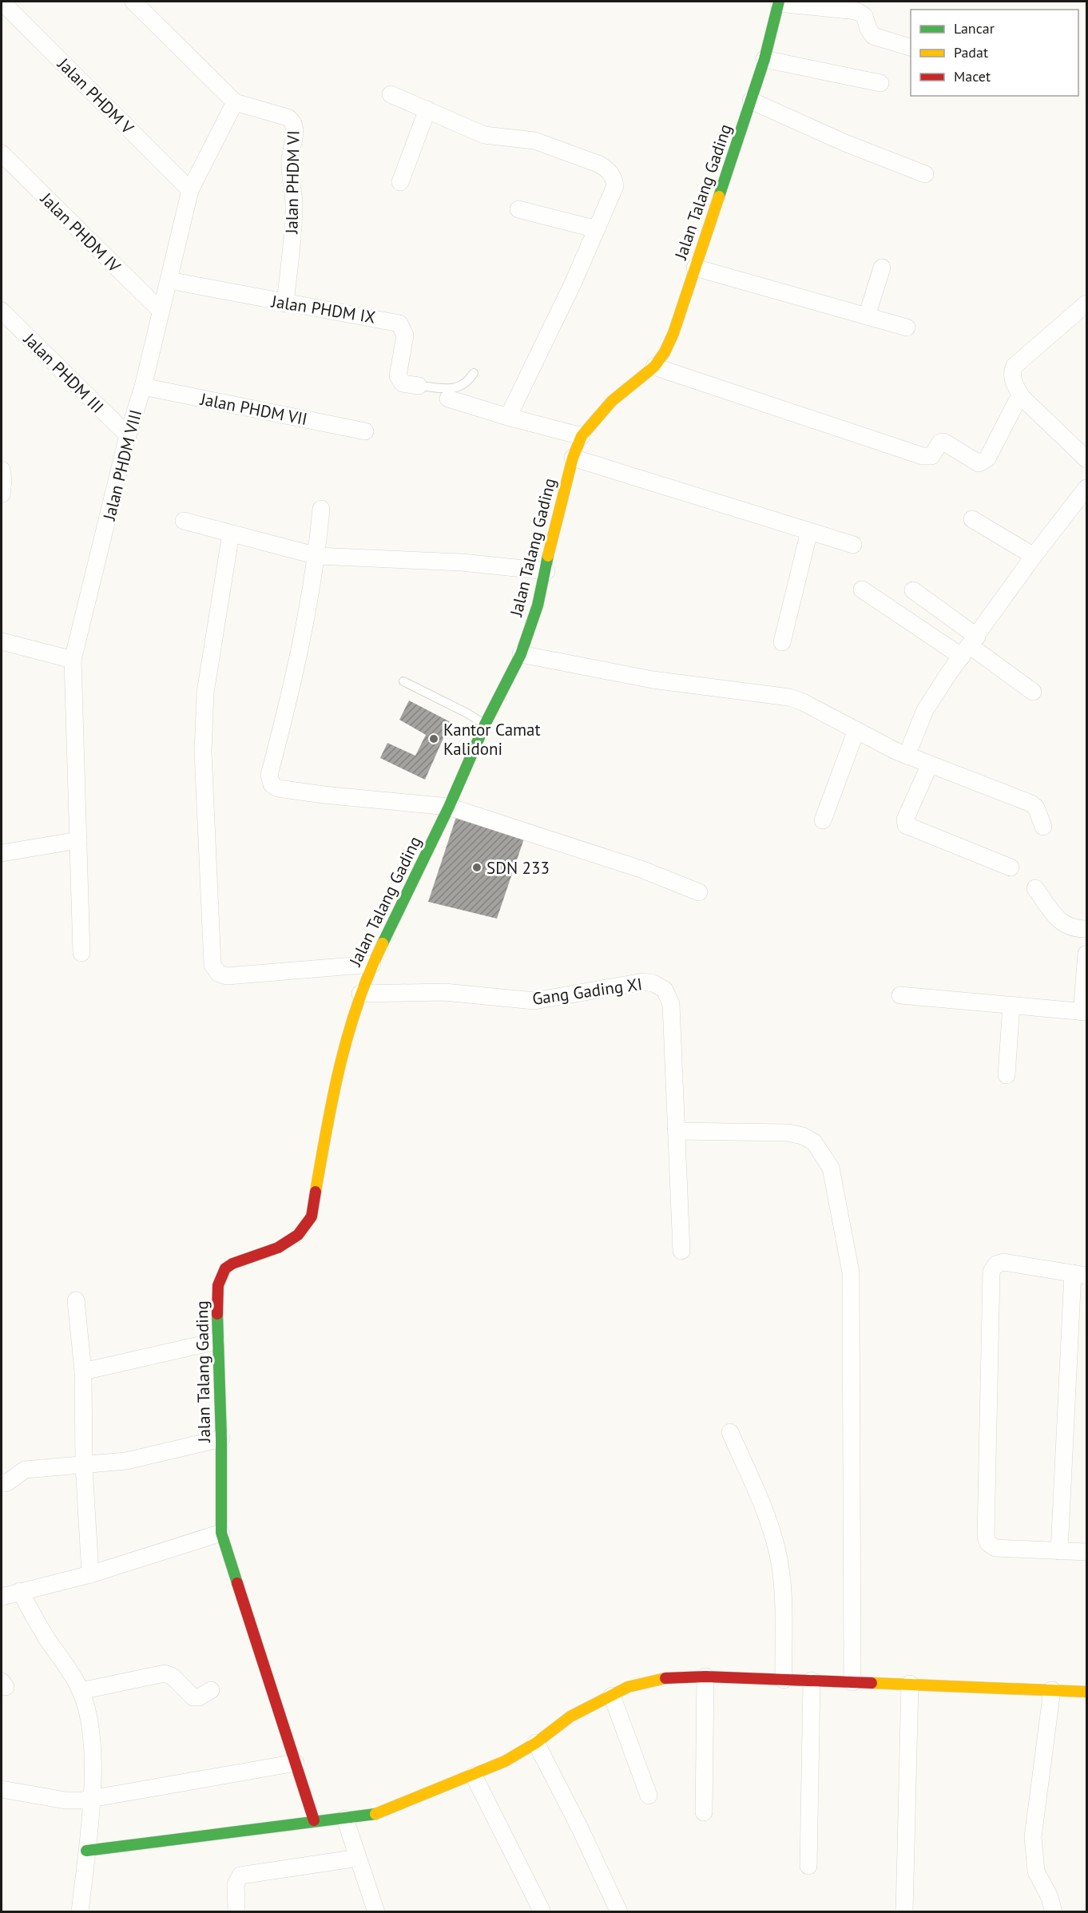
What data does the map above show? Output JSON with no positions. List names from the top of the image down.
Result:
{
  "streets": {
    "street": [
      "Jalan PHDM V",
      "Jalan PHDM VI",
      "Jalan Talang Gading",
      "Jalan PHDM IV",
      "Jalan PHDM IX",
      "Jalan PHDM III",
      "Jalan PHDM VII",
      "Jalan PHDM VIII",
      "Gang Gading XI"
    ]
  },
  "crossings": [
    ["Jalan PHDM V", "Jalan PHDM VIII"],
    ["Jalan PHDM VI", "Jalan PHDM IX"],
    ["Jalan PHDM VI", "Jalan PHDM VIII"],
    ["Jalan Talang Gading", "Gang Gading XI"],
    ["Jalan PHDM IV", "Jalan PHDM VIII"],
    ["Jalan PHDM IX", "Jalan PHDM VIII"],
    ["Jalan PHDM III", "Jalan PHDM VIII"],
    ["Jalan PHDM VII", "Jalan PHDM VIII"]
  ],
  "places": ["Kantor Camat Kalidoni", "SDN 233"],
  "legend": ["Lancar", "Padat", "Macet"]
}
